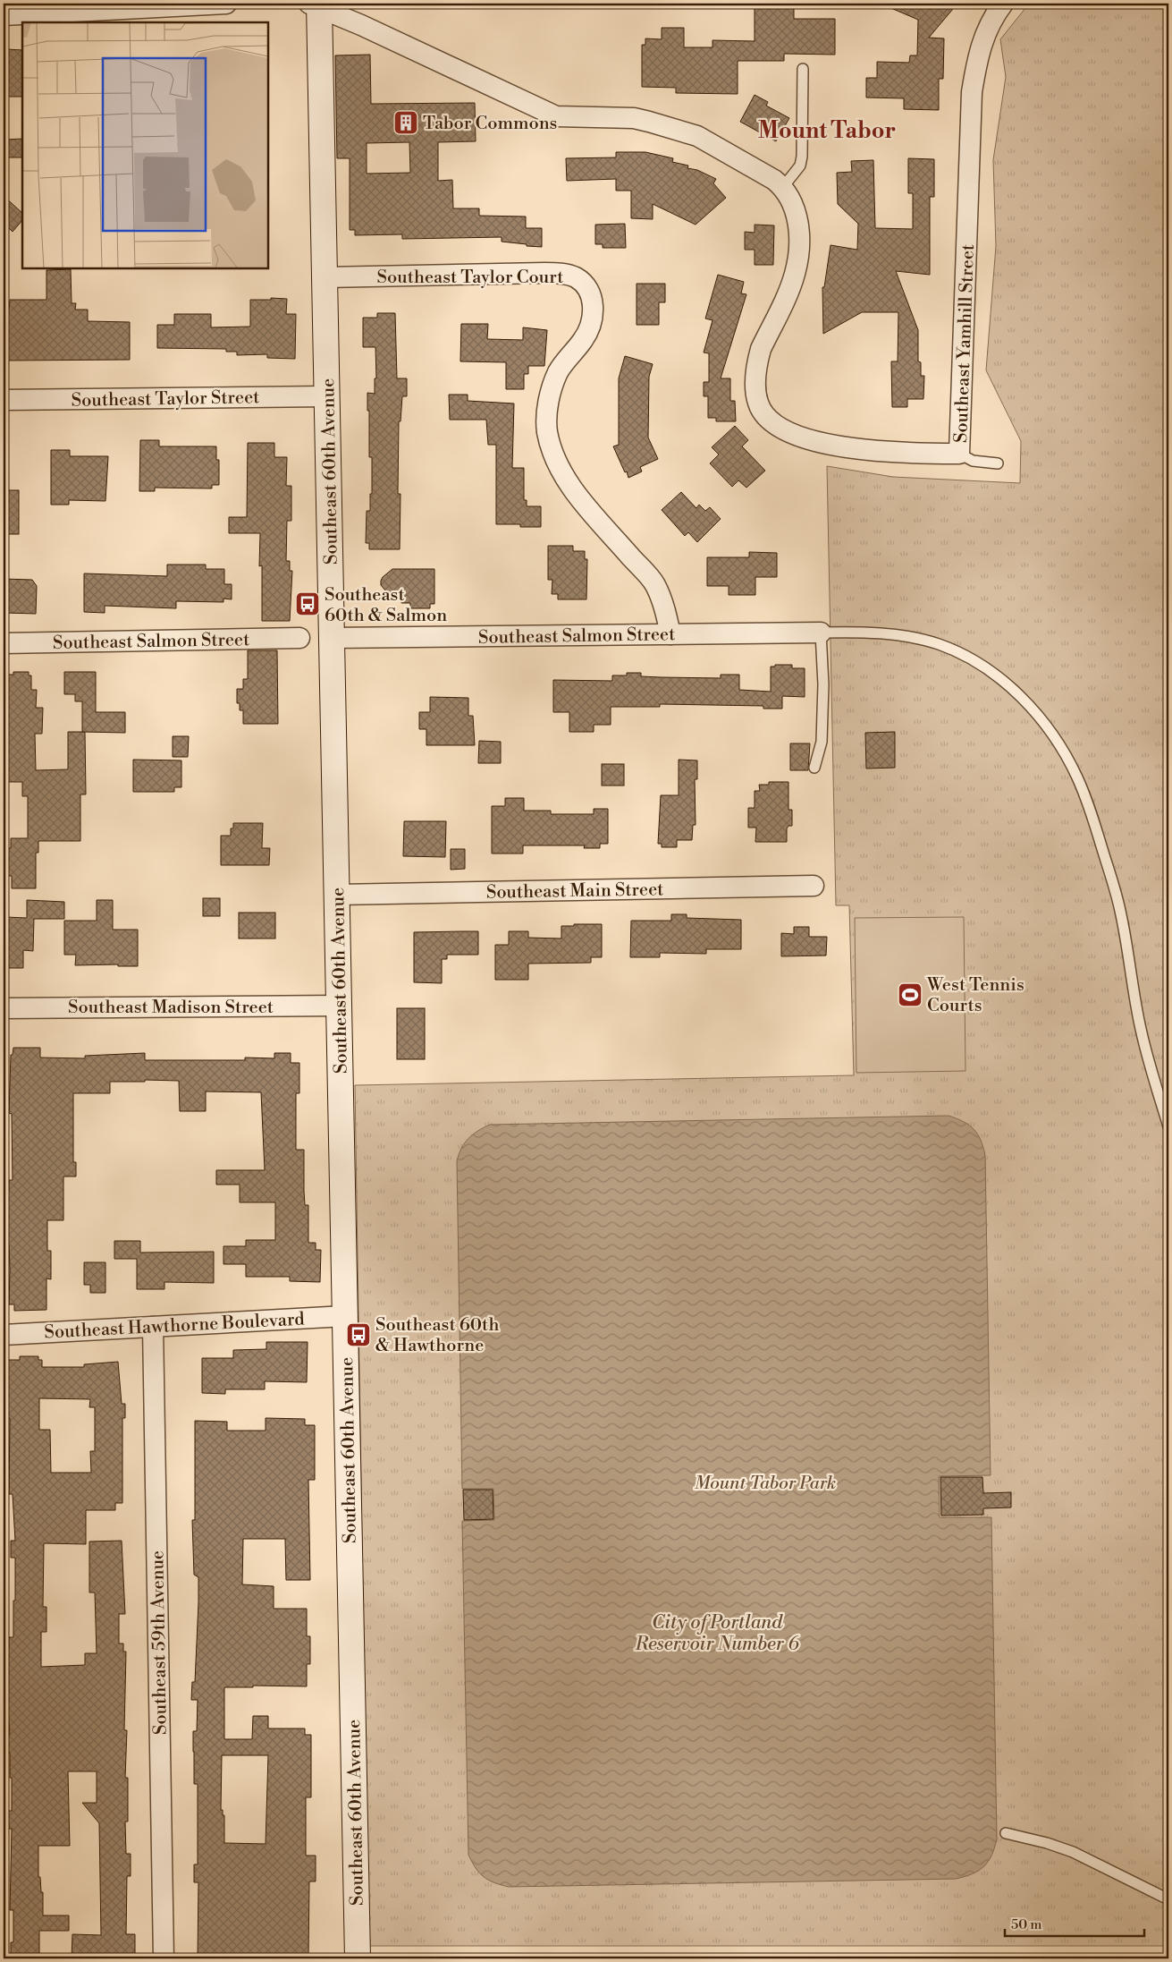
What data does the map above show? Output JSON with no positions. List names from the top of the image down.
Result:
{
  "streets": {
    "main road": ["Southeast 60th Avenue"],
    "street": [
      "Southeast Taylor Court",
      "Southeast Yamhill Street",
      "Southeast Taylor Street",
      "Southeast Salmon Street",
      "Southeast Main Street",
      "Southeast Madison Street",
      "Southeast Hawthorne Boulevard",
      "Southeast 59th Avenue"
    ]
  },
  "crossings": [
    ["Southeast Taylor Court", "Southeast 60th Avenue"],
    ["Southeast Taylor Court", "Southeast Salmon Street"],
    ["Southeast Yamhill Street", "Southeast 60th Avenue"],
    ["Southeast Taylor Street", "Southeast 60th Avenue"],
    ["Southeast 60th Avenue", "Southeast Salmon Street"],
    ["Southeast 60th Avenue", "Southeast Main Street"],
    ["Southeast 60th Avenue", "Southeast Madison Street"],
    ["Southeast 60th Avenue", "Southeast Hawthorne Boulevard"],
    ["Southeast Hawthorne Boulevard", "Southeast 59th Avenue"]
  ],
  "districts": ["Mount Tabor"],
  "water": ["City of Portland Reservoir Number 6"],
  "parks": ["Mount Tabor Park"],
  "places": {
    "building": ["Tabor Commons"],
    "bus stop": ["Southeast 60th & Salmon", "Southeast 60th & Hawthorne"],
    "sports": ["West Tennis Courts"]
  },
  "scale_bar": "50 m"
}
